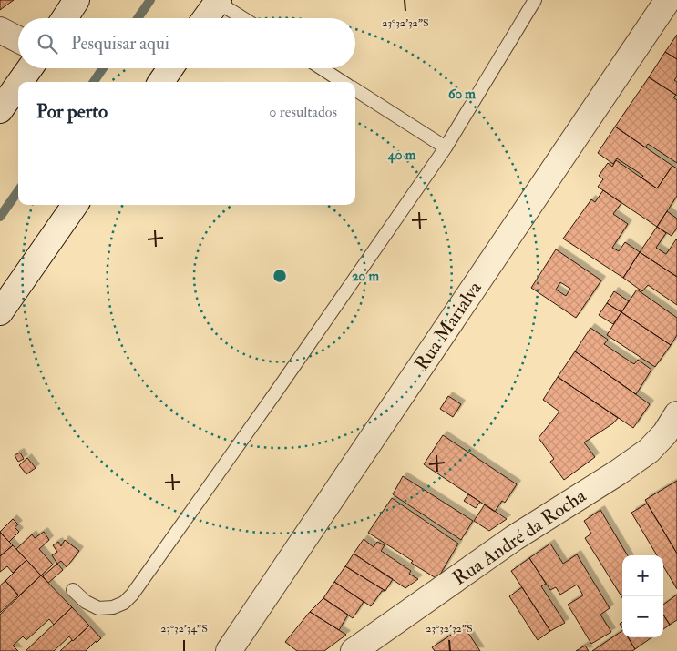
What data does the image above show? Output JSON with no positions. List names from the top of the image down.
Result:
{
  "streets": {
    "street": ["Rua Marialva", "Rua André da Rocha"]
  },
  "page": {
    "search": "Pesquisar aqui",
    "heading": ["Por perto", "0 resultados"],
    "map_buttons": ["+", "−"]
  },
  "coordinates": ["23°32'32\"S", "23°32'34\"S"],
  "rings": ["60 m", "40 m", "20 m"]
}
